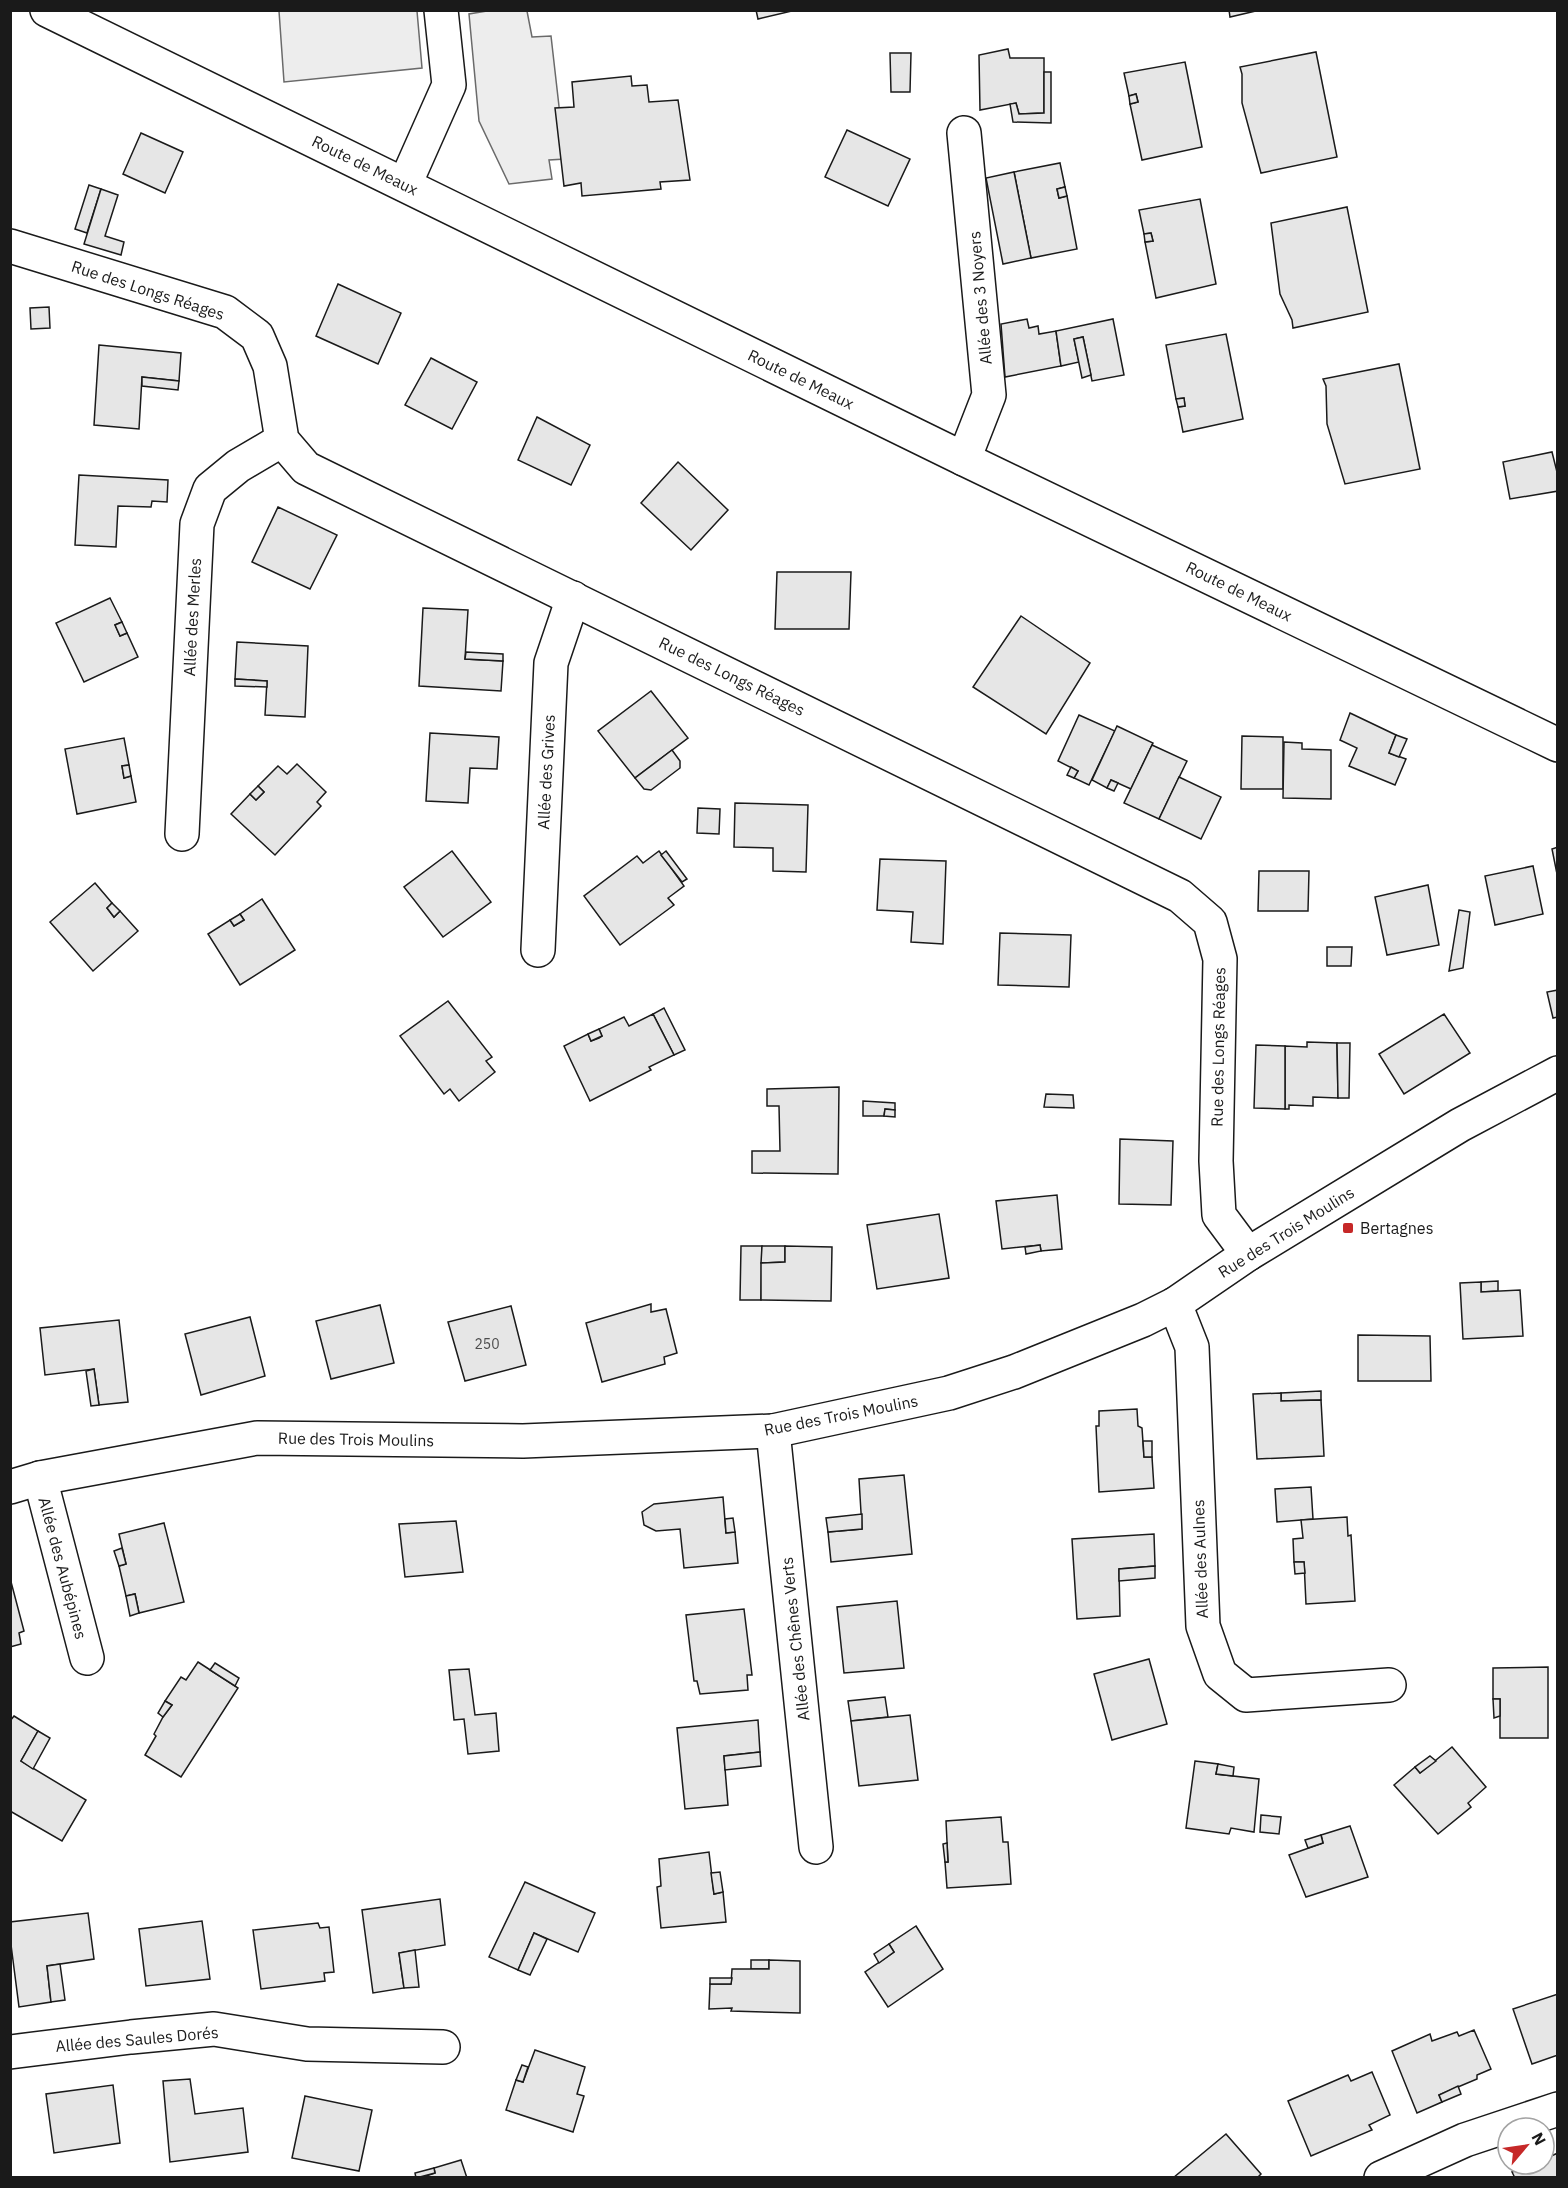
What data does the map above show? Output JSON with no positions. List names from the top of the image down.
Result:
{
  "streets": {
    "street": [
      "Route de Meaux",
      "Rue des Longs Réages",
      "Allée des 3 Noyers",
      "Allée des Merles",
      "Allée des Grives",
      "Rue des Trois Moulins",
      "Allée des Aulnes",
      "Allée des Aubépines",
      "Allée des Chênes Verts",
      "Allée des Saules Dorés"
    ]
  },
  "crossings": [
    ["Route de Meaux", "Allée des 3 Noyers"],
    ["Rue des Longs Réages", "Allée des Merles"],
    ["Rue des Longs Réages", "Allée des Grives"],
    ["Rue des Longs Réages", "Rue des Trois Moulins"],
    ["Rue des Trois Moulins", "Allée des Aulnes"],
    ["Rue des Trois Moulins", "Allée des Aubépines"],
    ["Rue des Trois Moulins", "Allée des Chênes Verts"]
  ],
  "places": {
    "transit": ["Bertagnes"]
  },
  "house_numbers": ["250"],
  "north": "top right"
}
